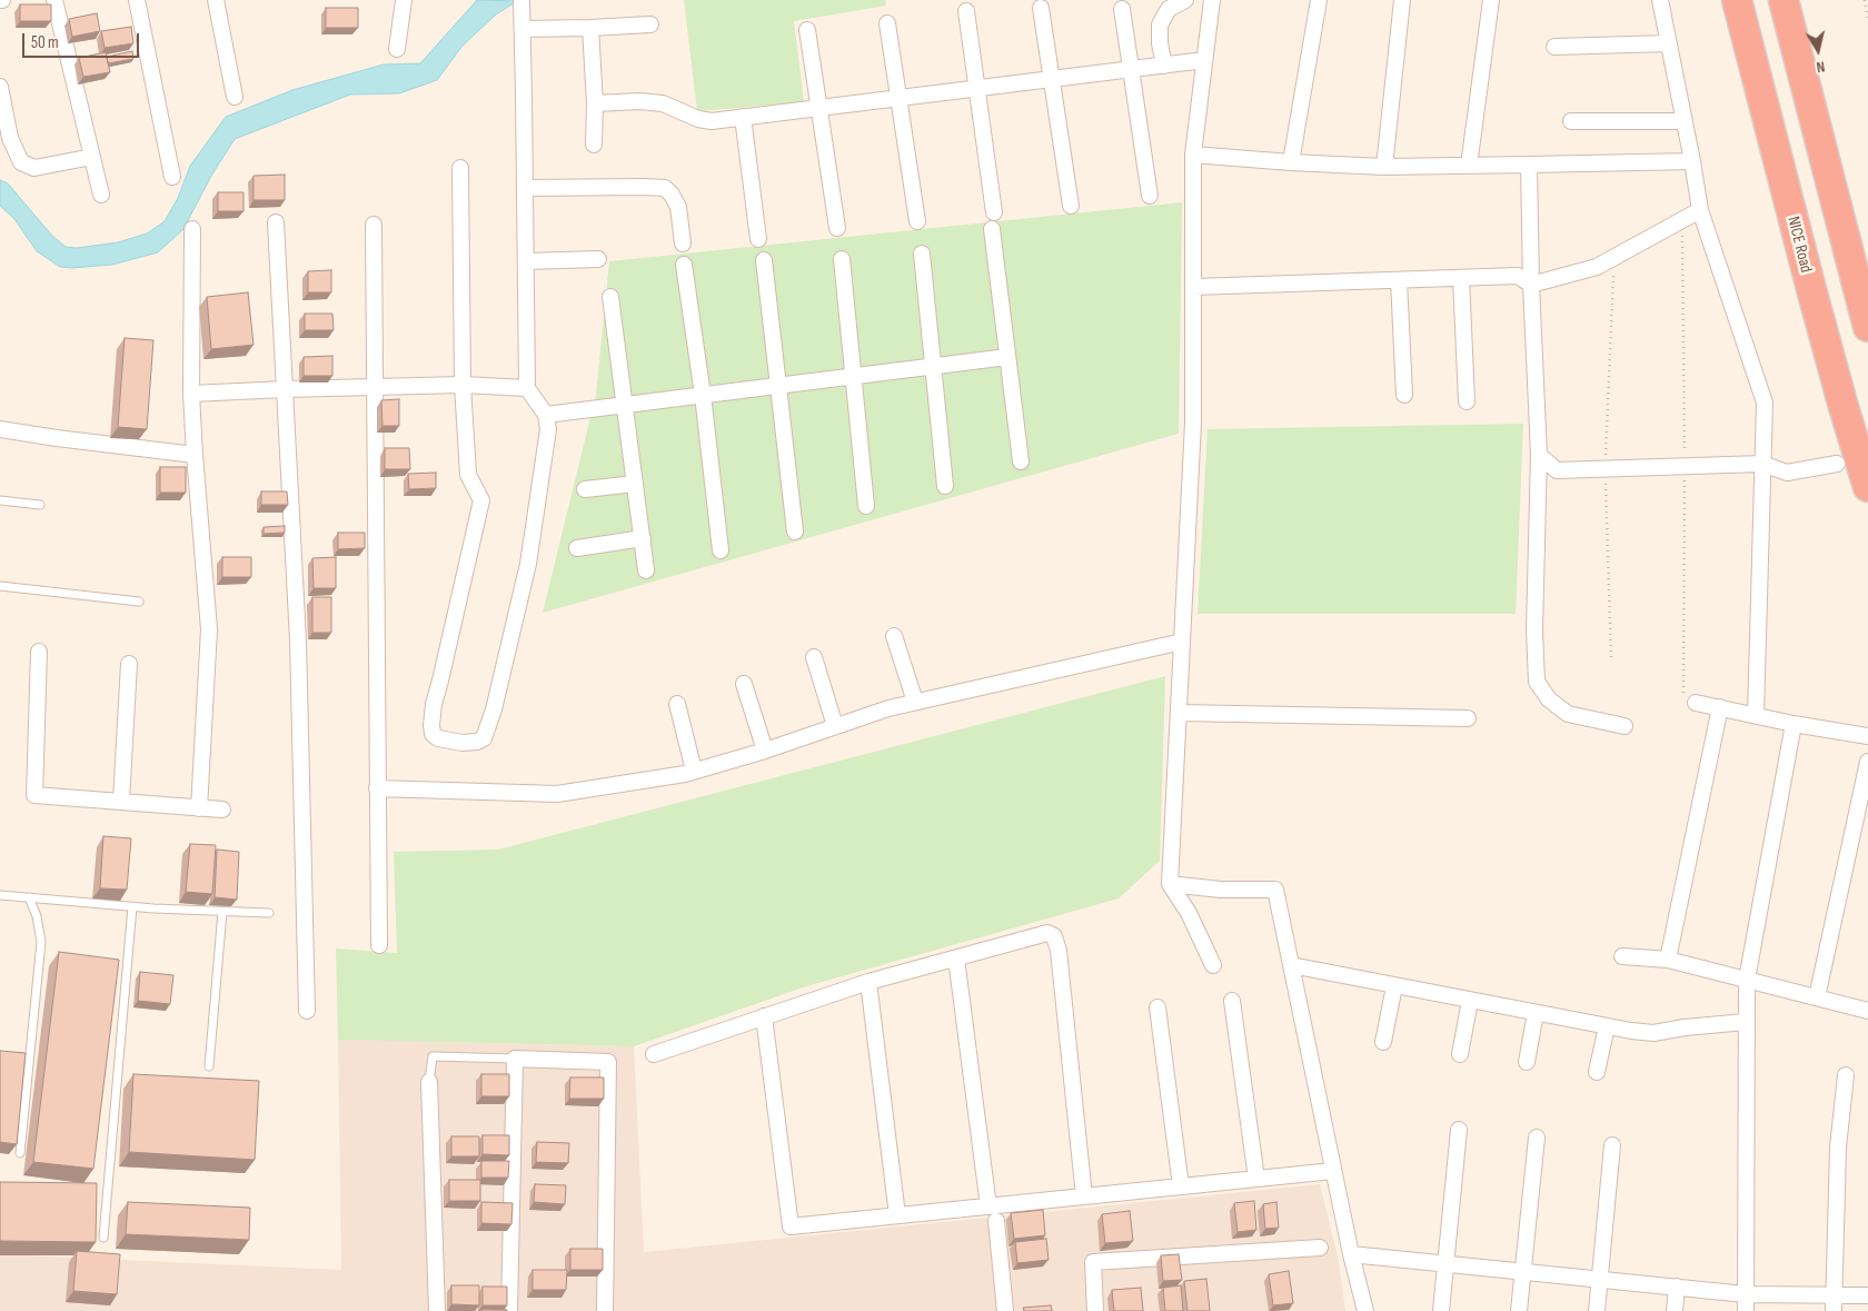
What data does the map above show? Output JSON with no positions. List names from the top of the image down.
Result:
{
  "streets": {
    "highway": ["NICE Road"]
  },
  "scale_bar": "50 m",
  "north": "bottom"
}
